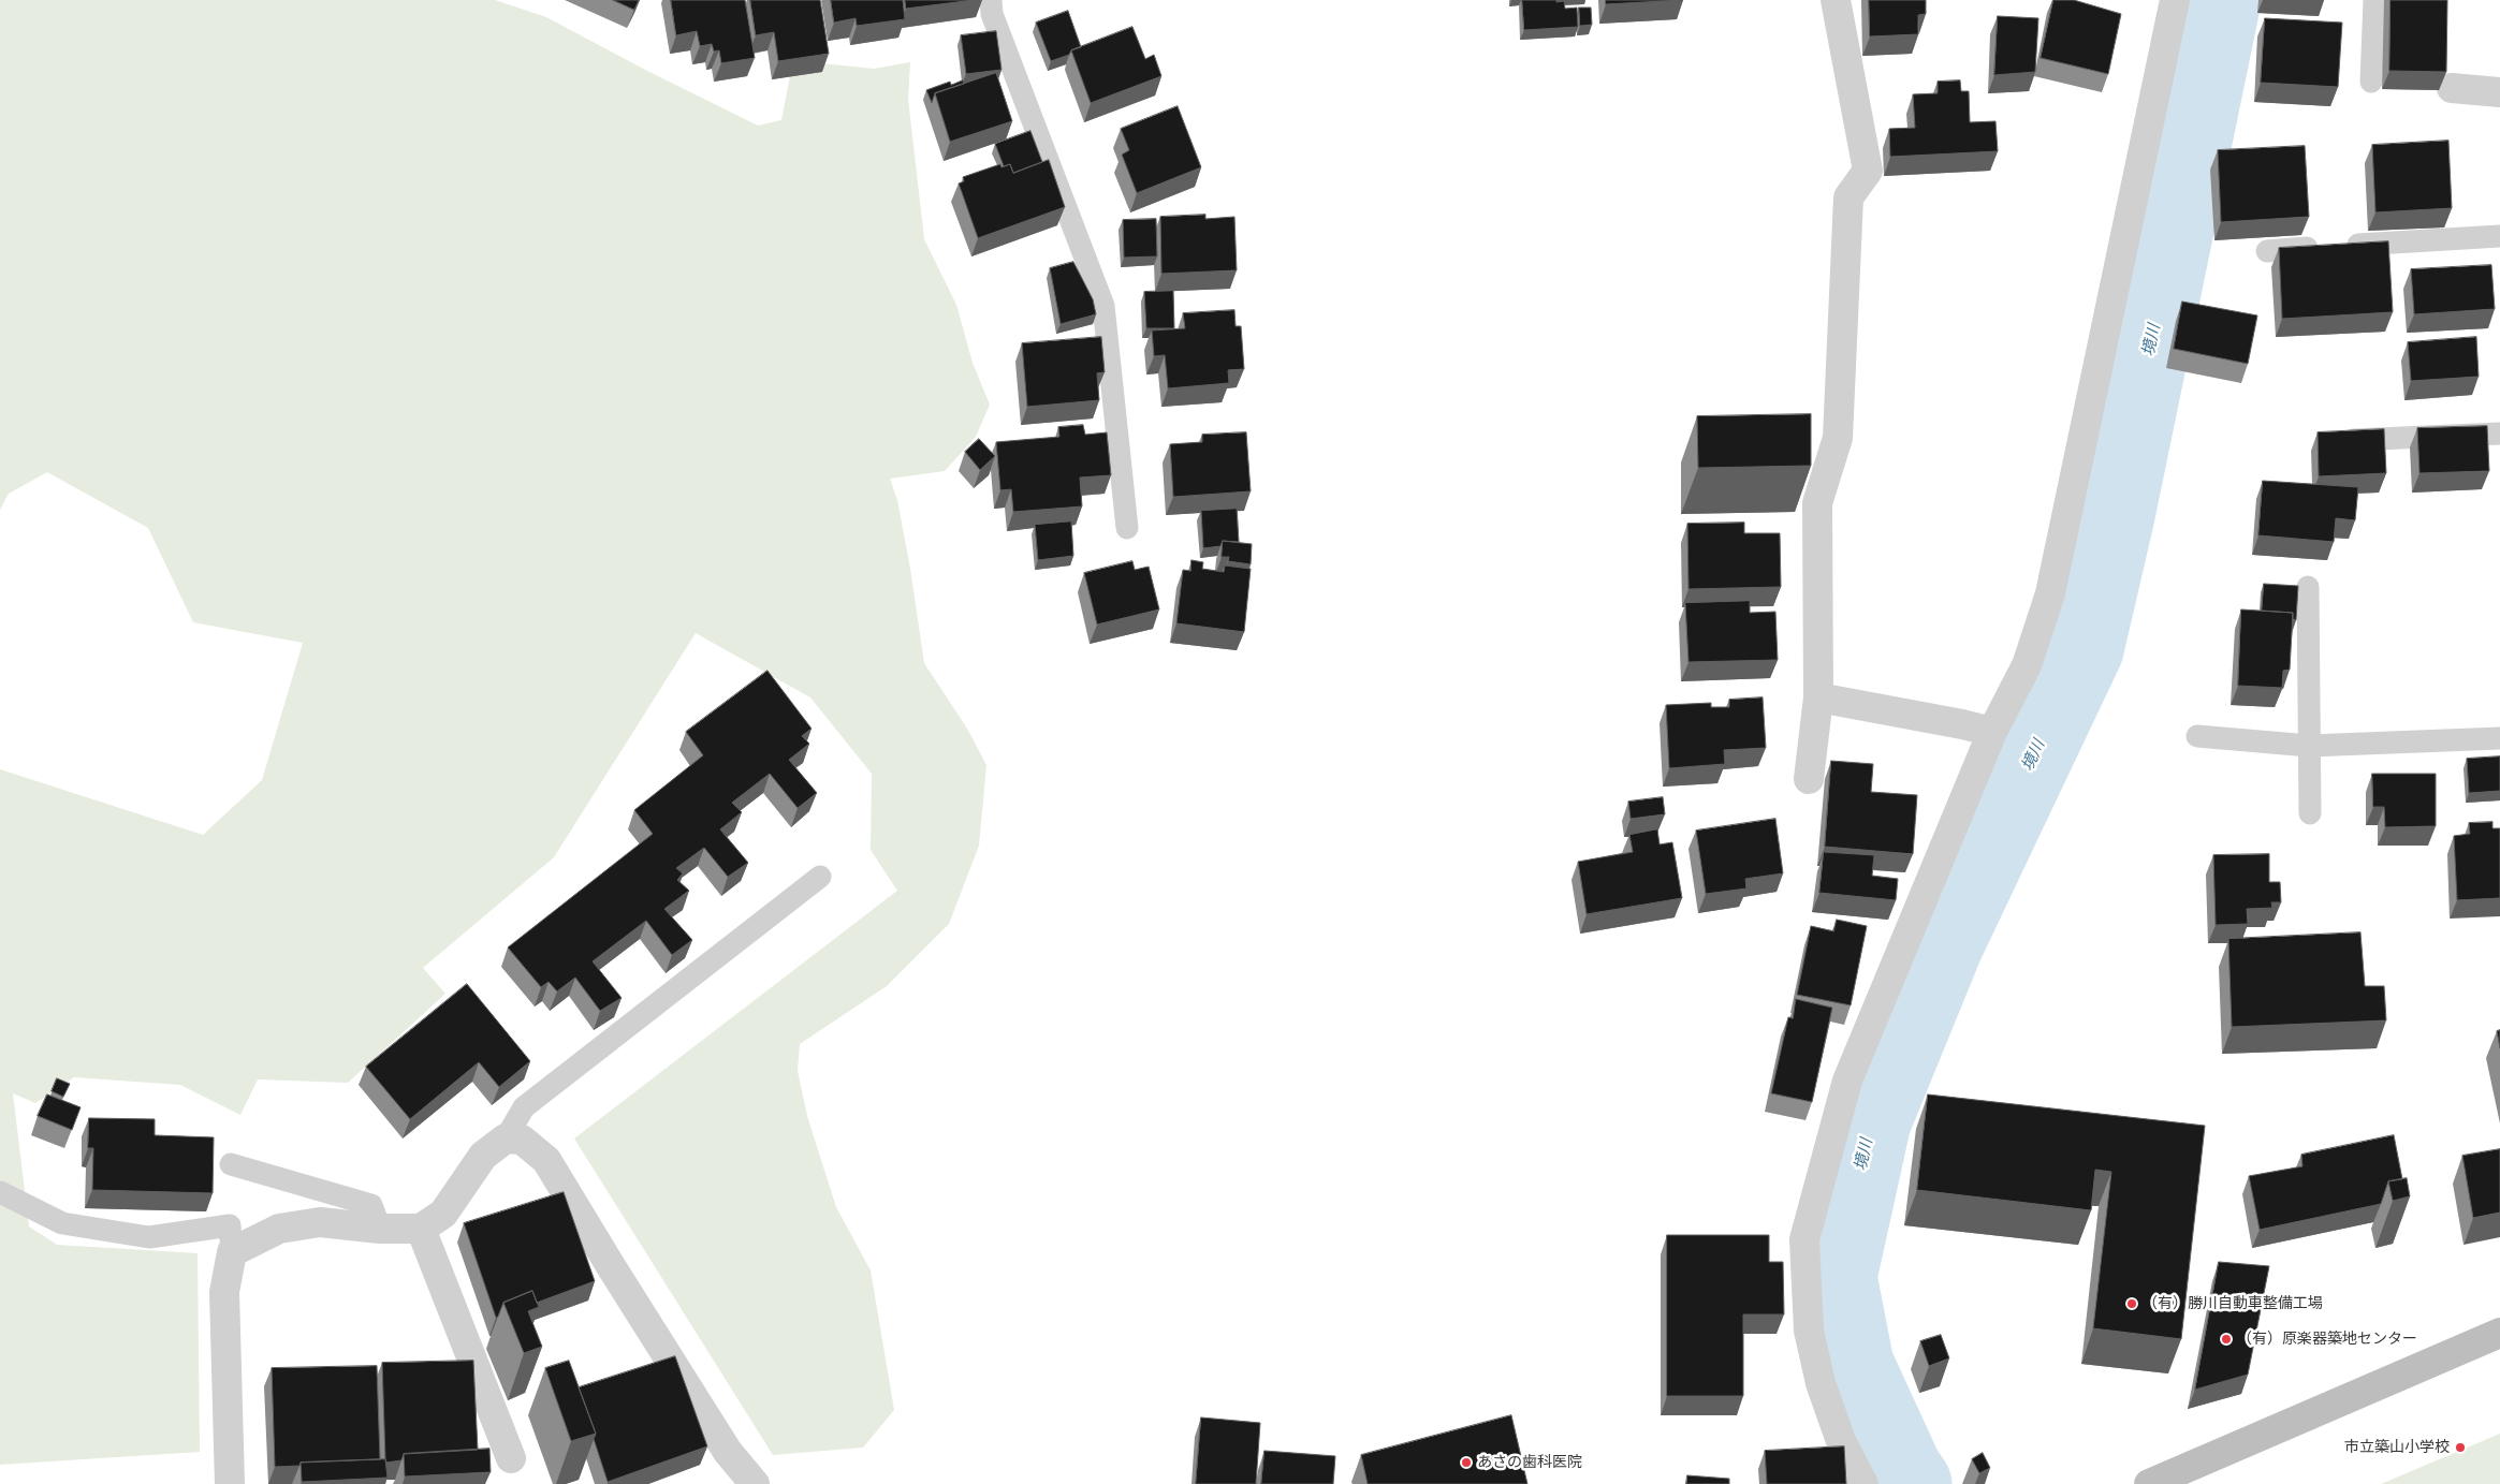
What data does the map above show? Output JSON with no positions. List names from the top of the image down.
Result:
{
  "water": ["境川"],
  "places": [
    "（有）勝川自動車整備工場",
    "（有）原楽器築地センター",
    "市立築山小学校",
    "あさの歯科医院"
  ]
}
